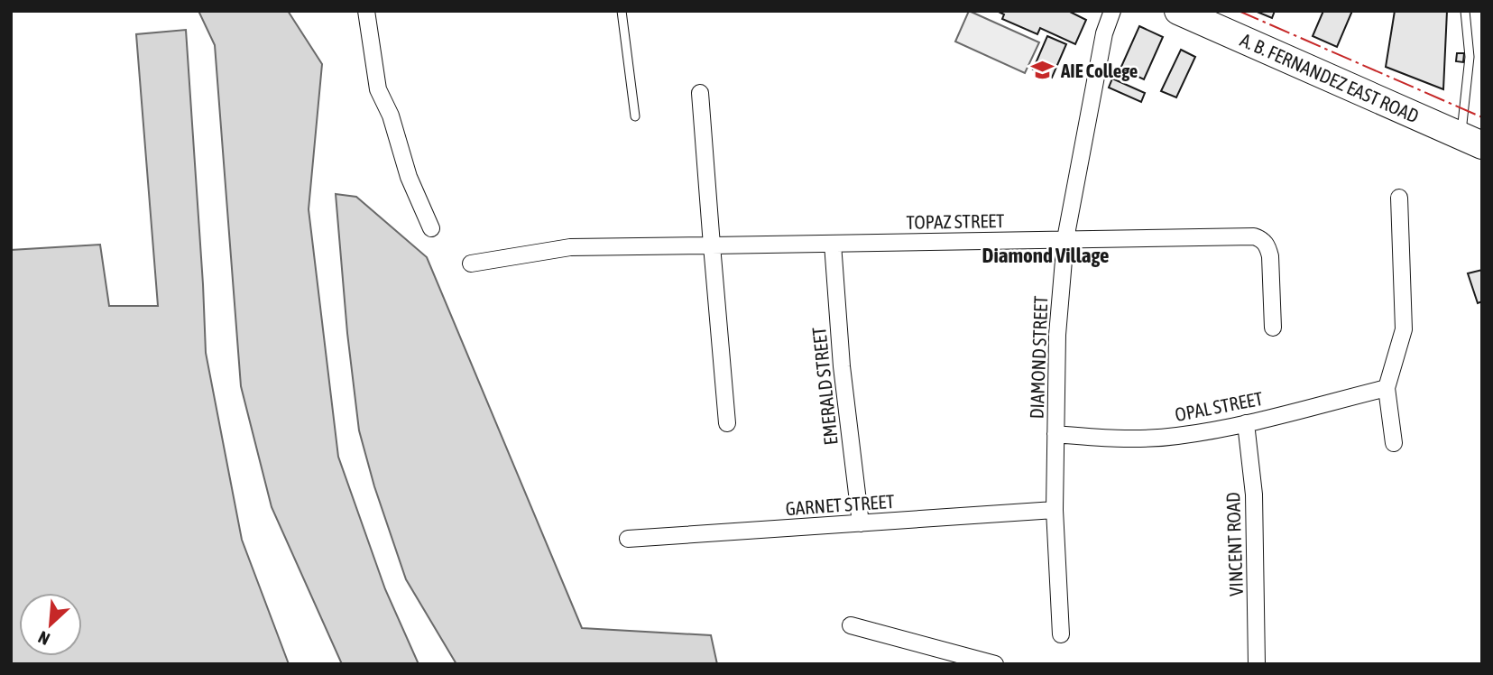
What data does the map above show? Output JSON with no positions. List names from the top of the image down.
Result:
{
  "streets": {
    "highway": ["A. B. FERNANDEZ EAST ROAD"],
    "street": [
      "TOPAZ STREET",
      "DIAMOND STREET",
      "EMERALD STREET",
      "OPAL STREET",
      "GARNET STREET",
      "VINCENT ROAD"
    ]
  },
  "crossings": [
    ["TOPAZ STREET", "DIAMOND STREET"],
    ["TOPAZ STREET", "EMERALD STREET"],
    ["DIAMOND STREET", "OPAL STREET"],
    ["DIAMOND STREET", "GARNET STREET"],
    ["EMERALD STREET", "GARNET STREET"],
    ["OPAL STREET", "VINCENT ROAD"]
  ],
  "districts": ["Diamond Village"],
  "places": {
    "school or university": ["AIE College"]
  },
  "north": "bottom left"
}
